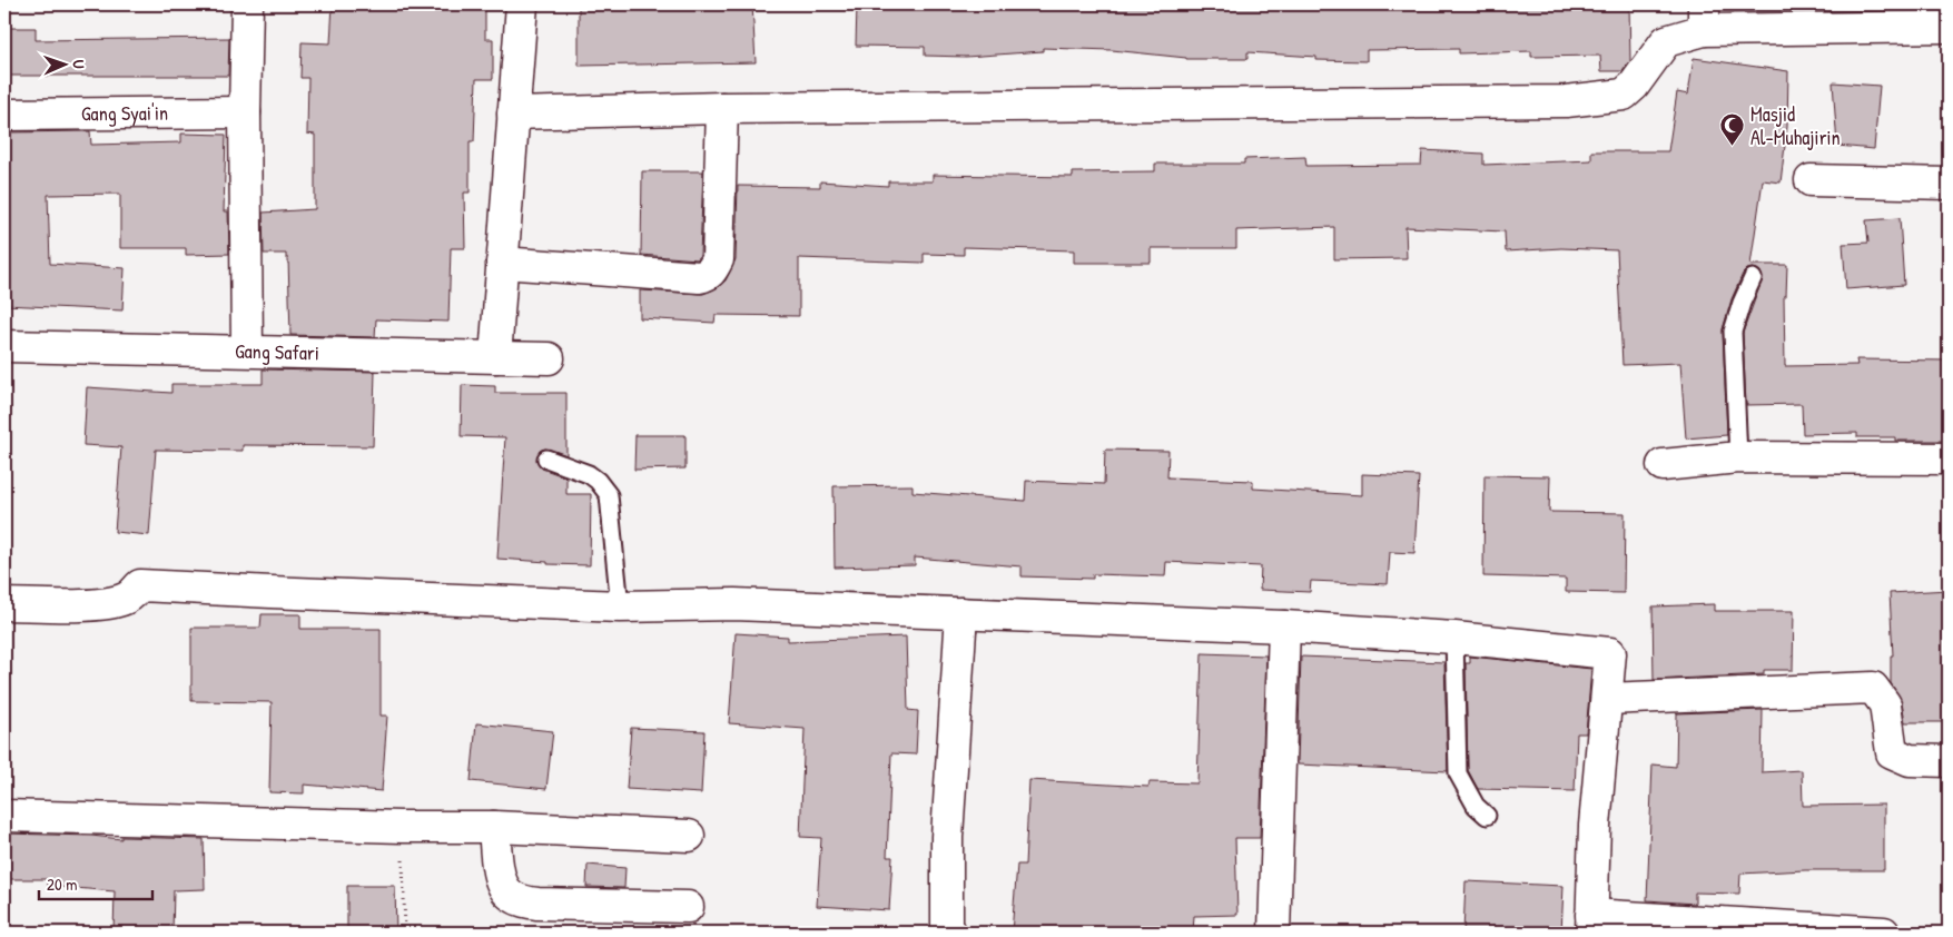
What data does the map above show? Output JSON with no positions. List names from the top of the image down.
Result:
{
  "streets": {
    "street": ["Gang Syai'in", "Gang Safari"]
  },
  "places": {
    "mosque": ["Masjid Al-Muhajirin"]
  },
  "scale_bar": "20 m",
  "north": "right"
}
